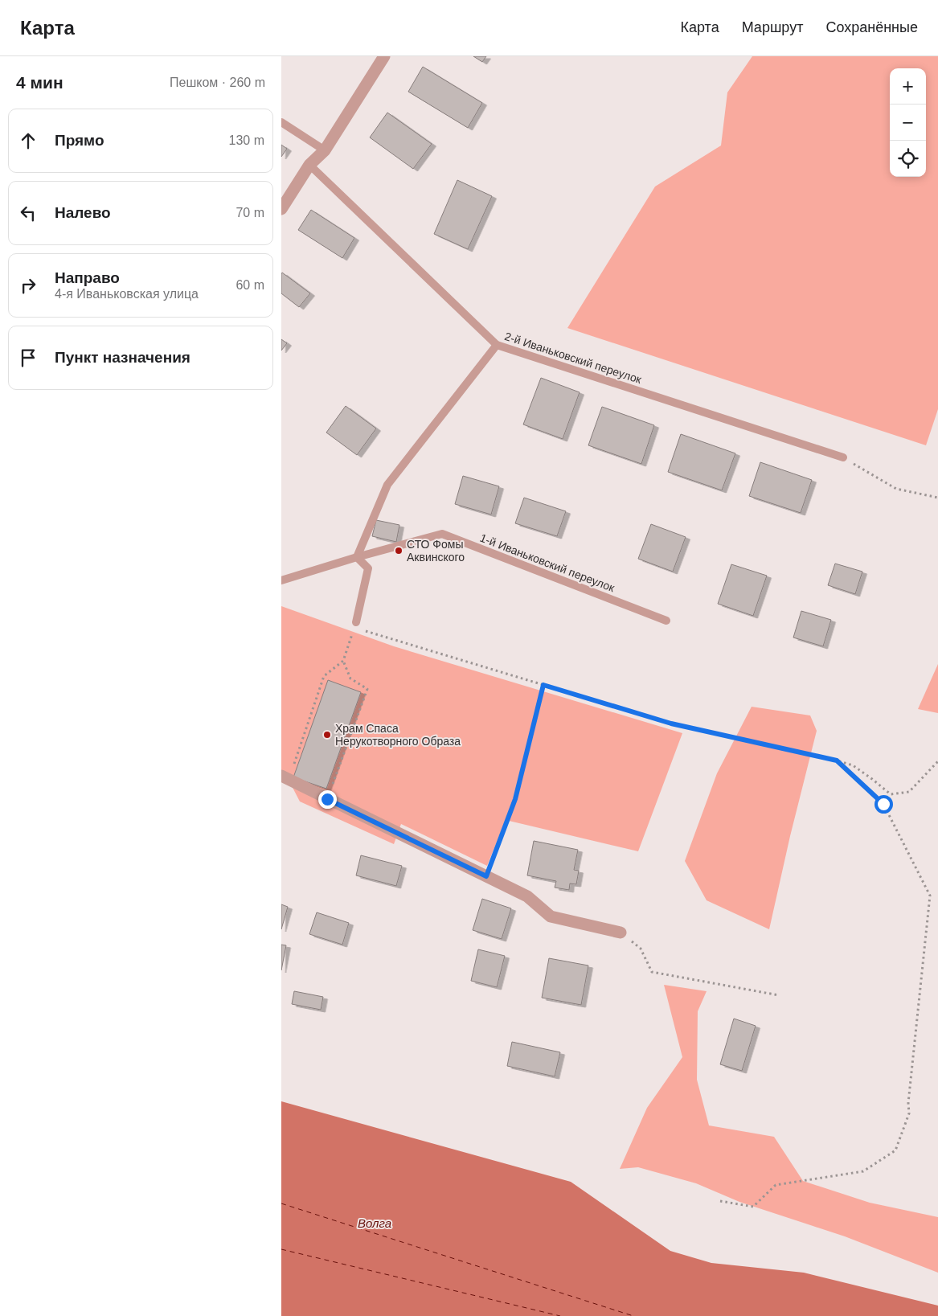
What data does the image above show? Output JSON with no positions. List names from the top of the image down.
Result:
{
  "streets": {
    "lane": ["2-й Иваньковский переулок", "1-й Иваньковский переулок"]
  },
  "water": ["Волга"],
  "places": ["СТО Фомы Аквинского", "Храм Спаса Нерукотворного Образа"],
  "page": {
    "header": "Карта",
    "nav": ["Карта", "Маршрут", "Сохранённые"],
    "heading": ["4 мин", "Пешком · 260 m"],
    "map_buttons": ["+", "−"],
    "list": [
      ["Прямо", "130 m"],
      ["Налево", "70 m"],
      ["Направо", "4-я Иваньковская улица", "60 m"],
      "Пункт назначения"
    ]
  }
}
